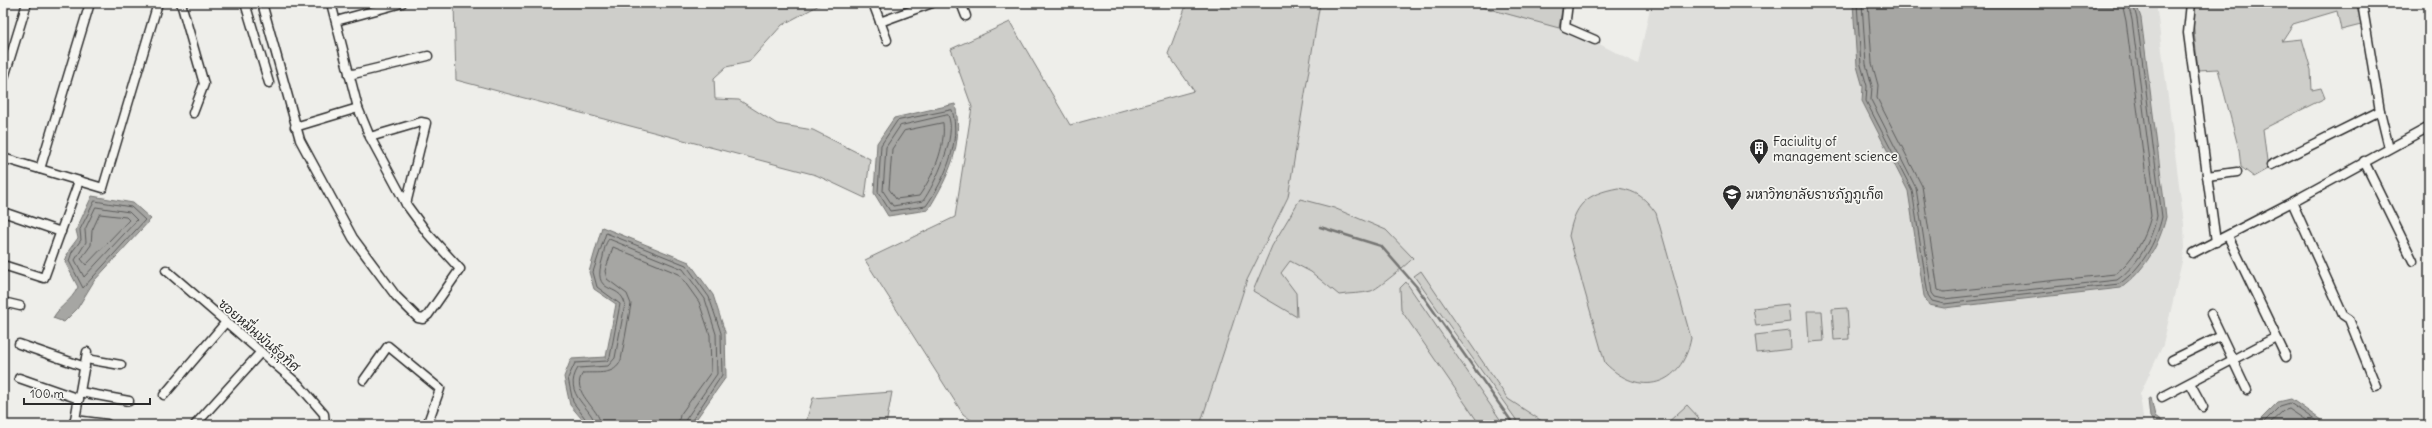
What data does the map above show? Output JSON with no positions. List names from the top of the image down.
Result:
{
  "streets": {
    "street": ["ซอยหมื่นพันธุ์อุทิศ"]
  },
  "places": {
    "building": ["Faciulity of management science"],
    "school or university": ["มหาวิทยาลัยราชภัฏภูเก็ต"]
  },
  "scale_bar": "100 m"
}
